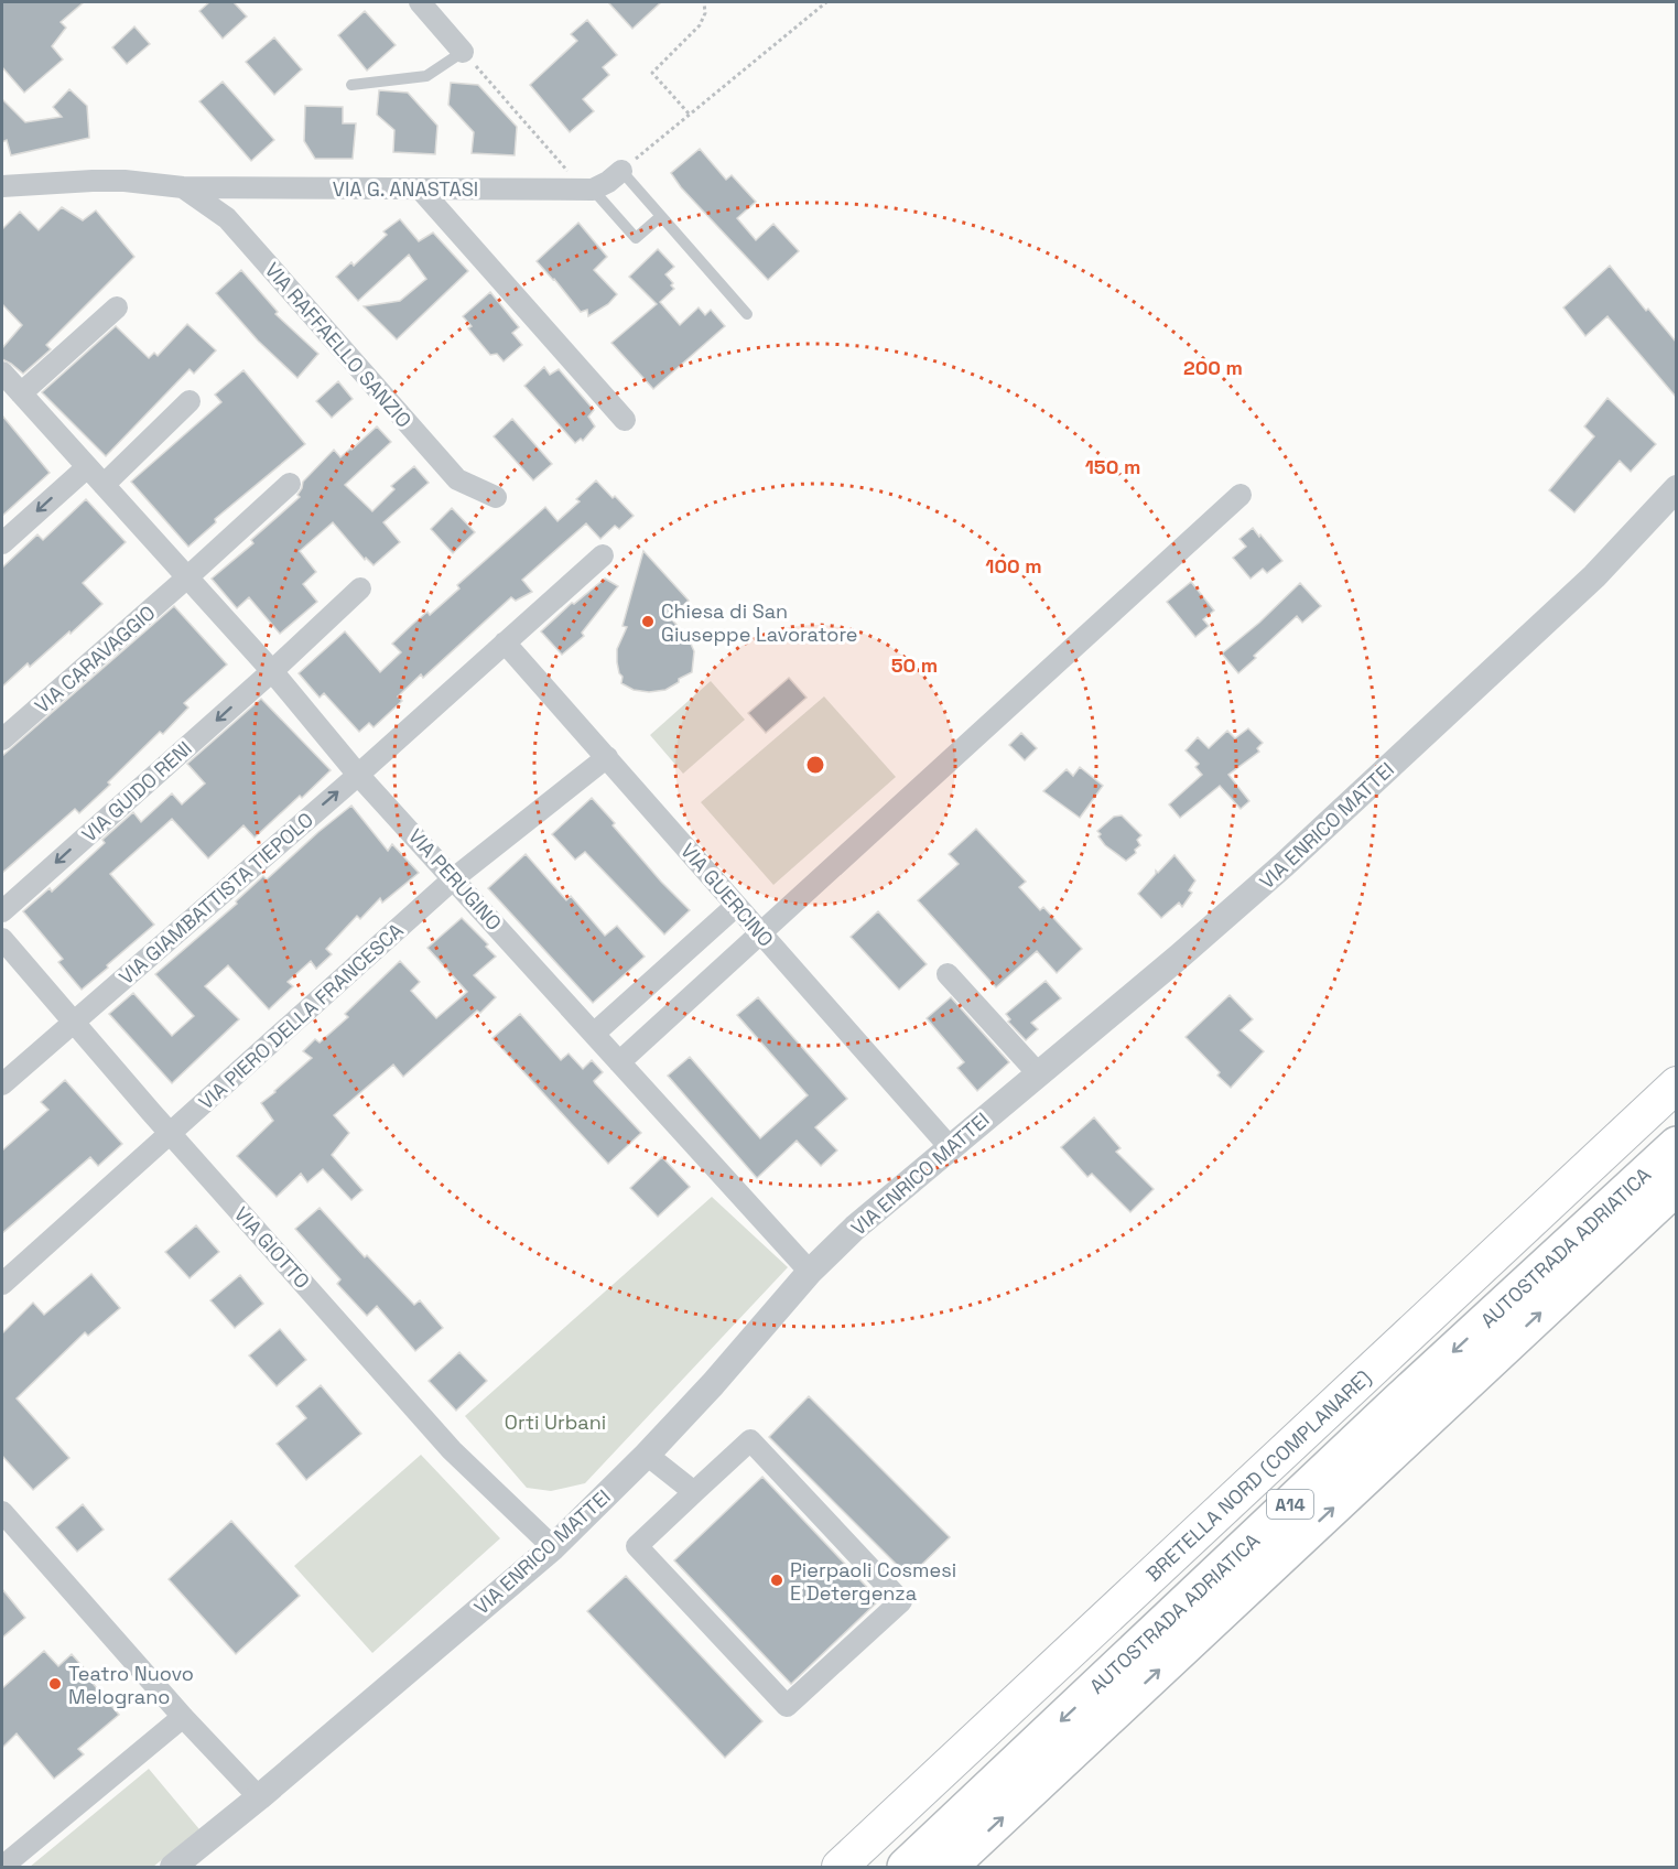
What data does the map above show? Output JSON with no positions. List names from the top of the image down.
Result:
{
  "streets": {
    "highway": ["AUTOSTRADA ADRIATICA", "A14"],
    "main road": ["BRETELLA NORD (COMPLANARE)"],
    "street": [
      "VIA G. ANASTASI",
      "VIA RAFFAELLO SANZIO",
      "VIA CARAVAGGIO",
      "VIA GUIDO RENI",
      "VIA ENRICO MATTEI",
      "VIA PERUGINO",
      "VIA GUERCINO",
      "VIA GIAMBATTISTA TIEPOLO",
      "VIA PIERO DELLA FRANCESCA",
      "VIA GIOTTO"
    ]
  },
  "crossings": [
    ["VIA G. ANASTASI", "VIA RAFFAELLO SANZIO"],
    ["VIA CARAVAGGIO", "VIA PERUGINO"],
    ["VIA GUIDO RENI", "VIA PERUGINO"],
    ["VIA ENRICO MATTEI", "VIA PERUGINO"],
    ["VIA ENRICO MATTEI", "VIA GUERCINO"],
    ["VIA ENRICO MATTEI", "VIA GIOTTO"],
    ["VIA PERUGINO", "VIA GIAMBATTISTA TIEPOLO"],
    ["VIA PERUGINO", "VIA PIERO DELLA FRANCESCA"],
    ["VIA GUERCINO", "VIA GIAMBATTISTA TIEPOLO"],
    ["VIA GUERCINO", "VIA PIERO DELLA FRANCESCA"],
    ["VIA GIAMBATTISTA TIEPOLO", "VIA GIOTTO"],
    ["VIA PIERO DELLA FRANCESCA", "VIA GIOTTO"]
  ],
  "one_way": ["VIA GUIDO RENI", "VIA GIAMBATTISTA TIEPOLO"],
  "parks": ["Orti Urbani"],
  "places": ["Chiesa di San Giuseppe Lavoratore", "Pierpaoli Cosmesi E Detergenza", "Teatro Nuovo Melograno"],
  "rings": [
    "200 m",
    "150 m",
    "100 m",
    "50 m"
  ]
}
